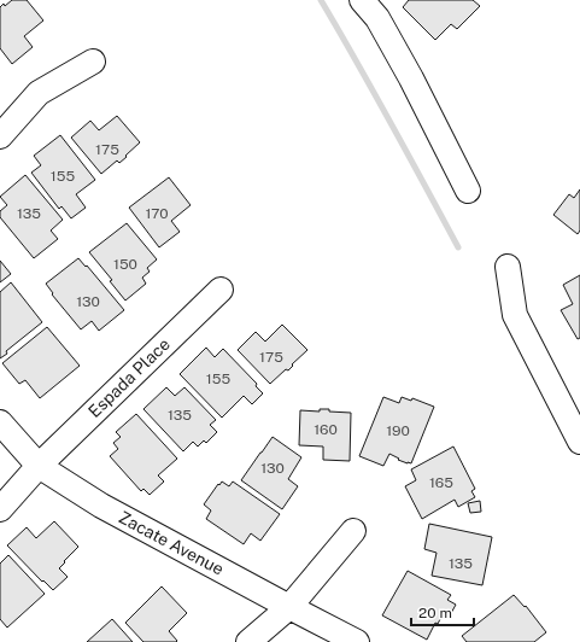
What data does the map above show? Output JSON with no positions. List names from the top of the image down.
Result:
{
  "streets": {
    "street": ["Espada Place", "Zacate Avenue"]
  },
  "crossings": [
    ["Espada Place", "Zacate Avenue"]
  ],
  "house_numbers": [
    "175",
    "155",
    "135",
    "170",
    "150",
    "130",
    "175",
    "155",
    "135",
    "160",
    "190",
    "130",
    "165",
    "135"
  ],
  "scale_bar": "20 m"
}
